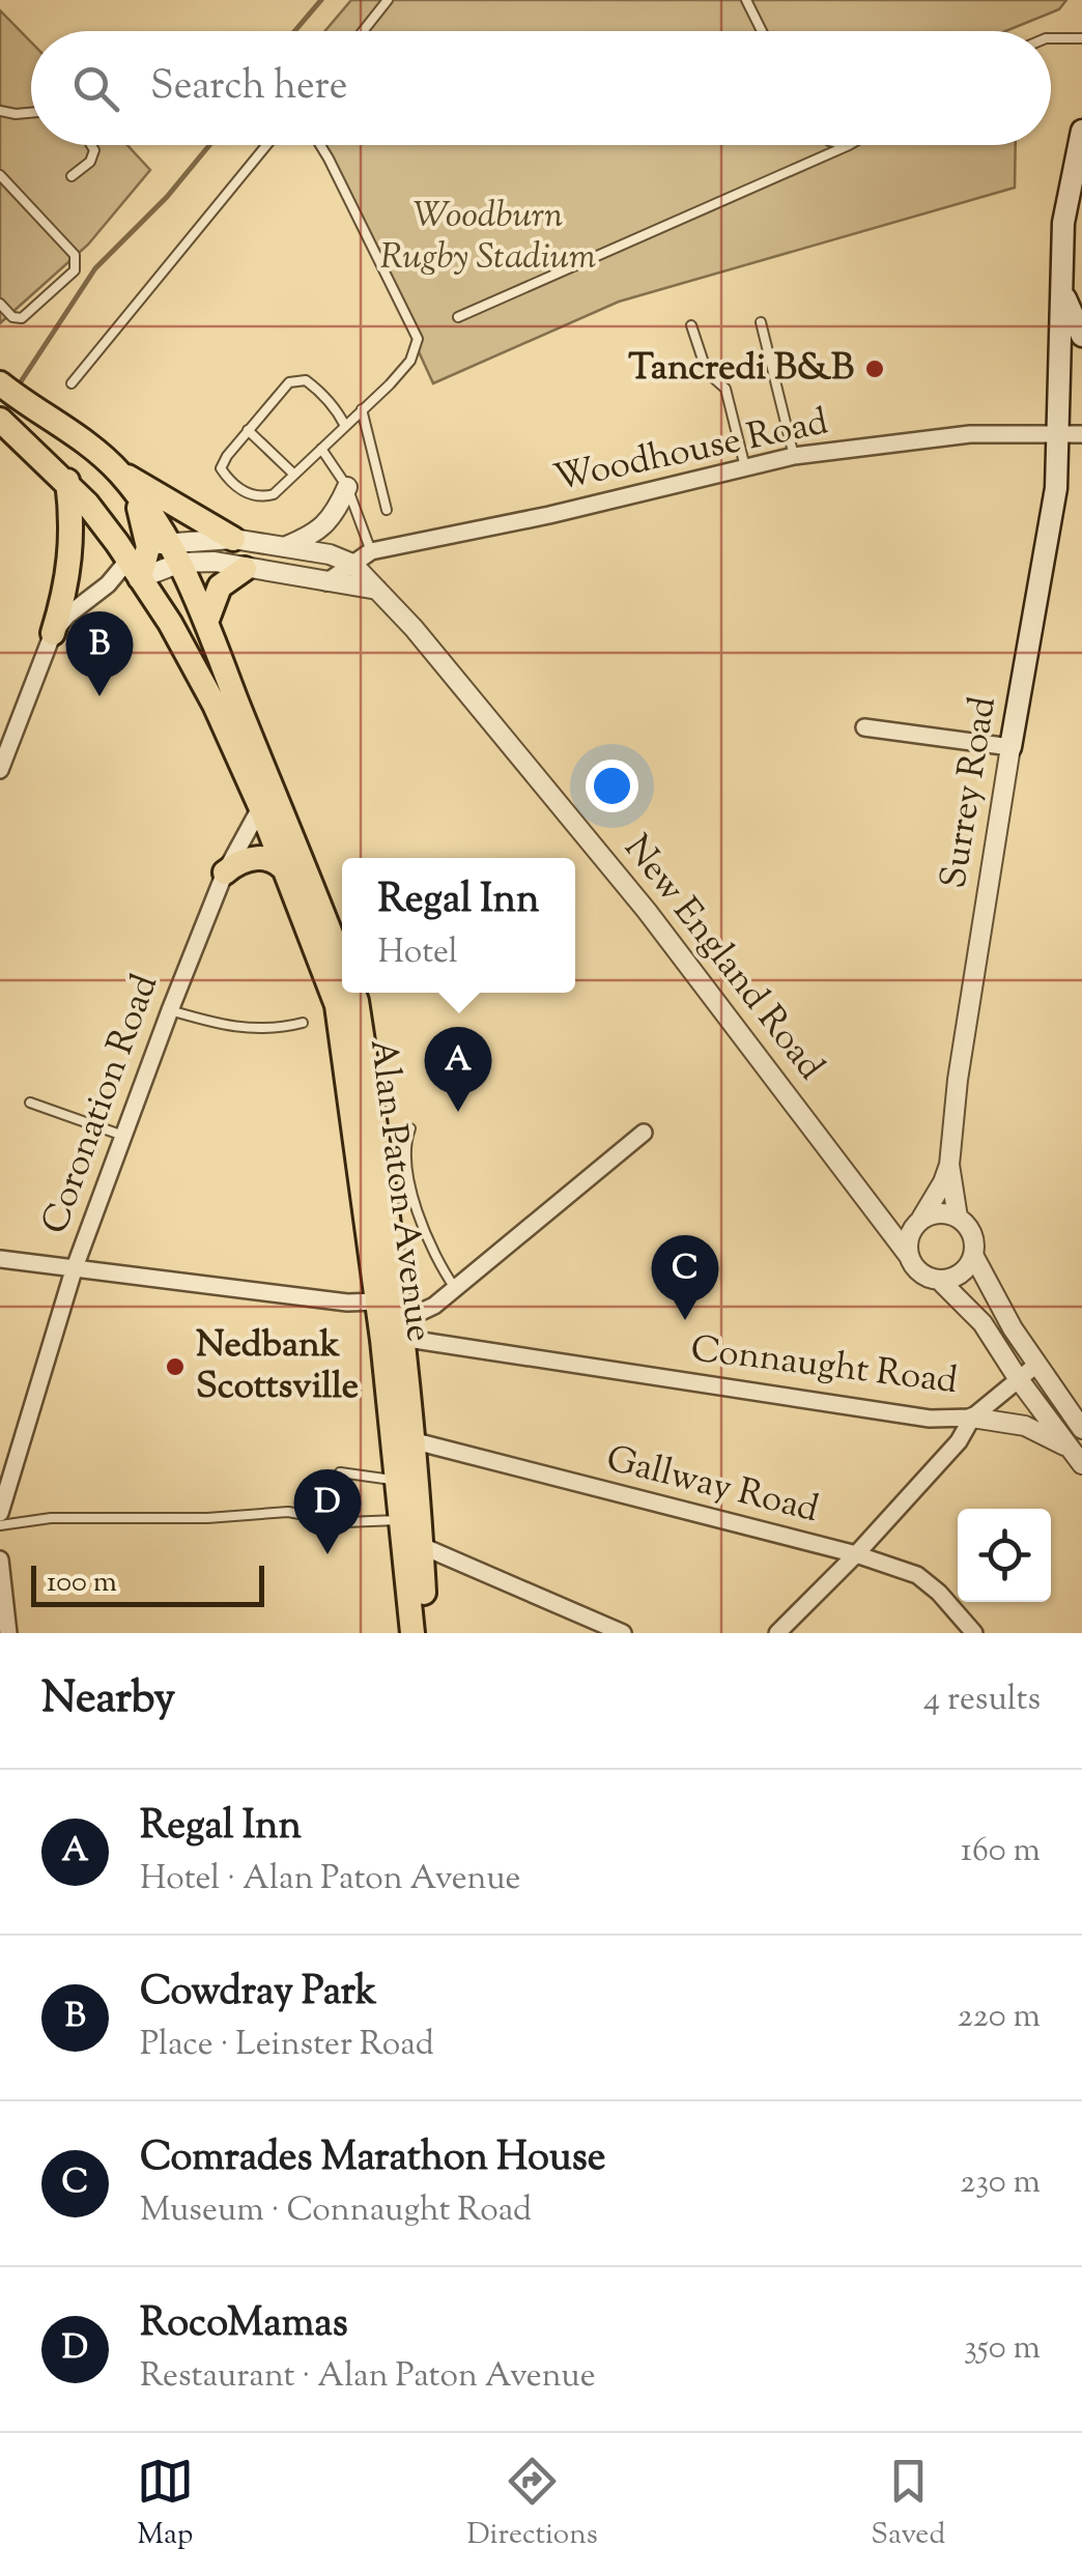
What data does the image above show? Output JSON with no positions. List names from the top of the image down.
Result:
{
  "streets": {
    "main road": ["Surrey Road", "Alan Paton Avenue"],
    "street": [
      "Woodhouse Road",
      "New England Road",
      "Coronation Road",
      "Connaught Road",
      "Gallway Road"
    ]
  },
  "crossings": [
    ["Woodhouse Road", "Surrey Road"],
    ["Woodhouse Road", "New England Road"],
    ["Surrey Road", "New England Road"],
    ["Coronation Road", "Alan Paton Avenue"],
    ["Alan Paton Avenue", "Connaught Road"],
    ["Alan Paton Avenue", "Gallway Road"]
  ],
  "parks": ["Woodburn Rugby Stadium"],
  "places": ["Tancredi B&B", "Nedbank Scottsville"],
  "scale_bar": "100 m",
  "page": {
    "search": "Search here",
    "pins": [
      "B",
      "A",
      "C",
      "D"
    ],
    "popup": ["Regal Inn", "Hotel"],
    "scale": "100 m",
    "heading": ["Nearby", "4 results"],
    "list": [
      {
        "mark": "A",
        "name": "Regal Inn",
        "note": "Hotel · Alan Paton Avenue",
        "value": "160 m"
      },
      {
        "mark": "B",
        "name": "Cowdray Park",
        "note": "Place · Leinster Road",
        "value": "220 m"
      },
      {
        "mark": "C",
        "name": "Comrades Marathon House",
        "note": "Museum · Connaught Road",
        "value": "230 m"
      },
      {
        "mark": "D",
        "name": "RocoMamas",
        "note": "Restaurant · Alan Paton Avenue",
        "value": "350 m"
      }
    ],
    "nav": ["Map", "Directions", "Saved"]
  }
}
